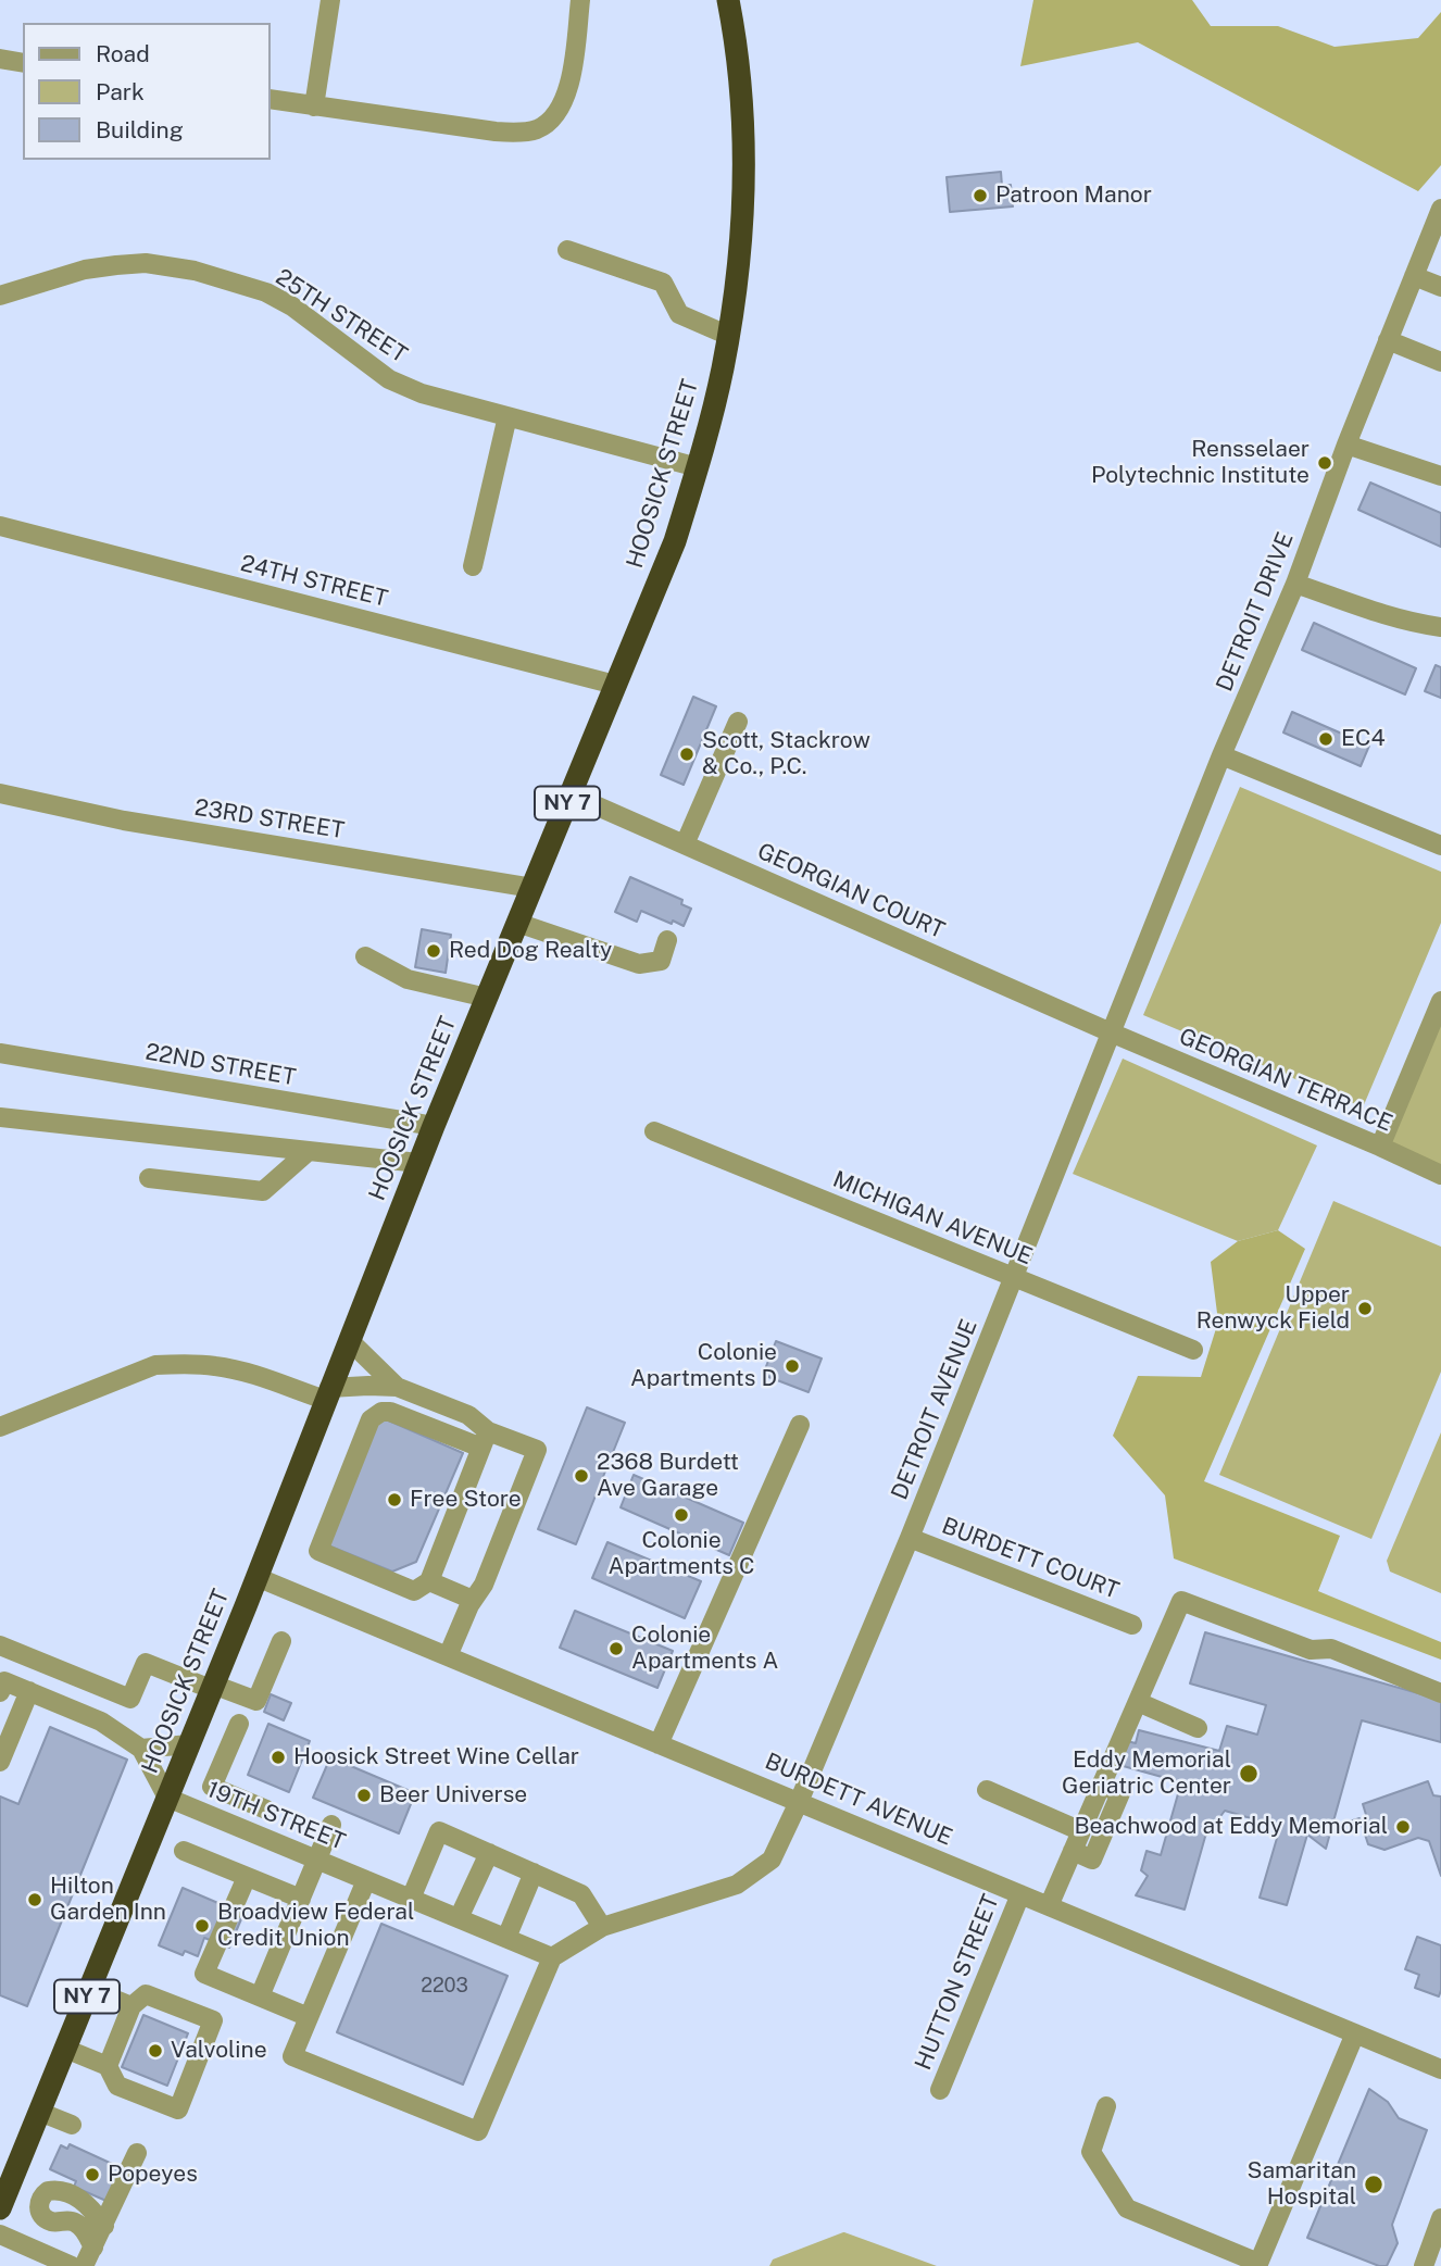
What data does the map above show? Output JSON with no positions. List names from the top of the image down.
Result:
{
  "streets": {
    "highway": ["HOOSICK STREET", "NY 7"],
    "street": [
      "25TH STREET",
      "24TH STREET",
      "DETROIT DRIVE",
      "23RD STREET",
      "GEORGIAN COURT",
      "22ND STREET",
      "GEORGIAN TERRACE",
      "MICHIGAN AVENUE",
      "DETROIT AVENUE",
      "BURDETT COURT",
      "BURDETT AVENUE",
      "19TH STREET",
      "HUTTON STREET"
    ]
  },
  "crossings": [
    ["25TH STREET", "HOOSICK STREET"],
    ["HOOSICK STREET", "24TH STREET"],
    ["HOOSICK STREET", "23RD STREET"],
    ["HOOSICK STREET", "GEORGIAN COURT"],
    ["HOOSICK STREET", "22ND STREET"],
    ["HOOSICK STREET", "BURDETT AVENUE"],
    ["HOOSICK STREET", "19TH STREET"],
    ["DETROIT DRIVE", "GEORGIAN COURT"],
    ["DETROIT DRIVE", "GEORGIAN TERRACE"],
    ["DETROIT DRIVE", "DETROIT AVENUE"],
    ["GEORGIAN COURT", "GEORGIAN TERRACE"],
    ["GEORGIAN COURT", "DETROIT AVENUE"],
    ["GEORGIAN TERRACE", "DETROIT AVENUE"],
    ["MICHIGAN AVENUE", "DETROIT AVENUE"],
    ["DETROIT AVENUE", "BURDETT COURT"],
    ["DETROIT AVENUE", "BURDETT AVENUE"],
    ["DETROIT AVENUE", "19TH STREET"],
    ["BURDETT AVENUE", "HUTTON STREET"]
  ],
  "places": [
    "Patroon Manor",
    "Rensselaer Polytechnic Institute",
    "EC4",
    "Scott, Stackrow & Co., P.C.",
    "Red Dog Realty",
    "Upper Renwyck Field",
    "Colonie Apartments D",
    "2368 Burdett Ave Garage",
    "Free Store",
    "Colonie Apartments C",
    "Colonie Apartments A",
    "Hoosick Street Wine Cellar",
    "Eddy Memorial Geriatric Center",
    "Beer Universe",
    "Beachwood at Eddy Memorial",
    "Hilton Garden Inn",
    "Broadview Federal Credit Union",
    "Valvoline",
    "Popeyes",
    "Samaritan Hospital"
  ],
  "house_numbers": ["2203"],
  "legend": ["Road", "Park", "Building"]
}
